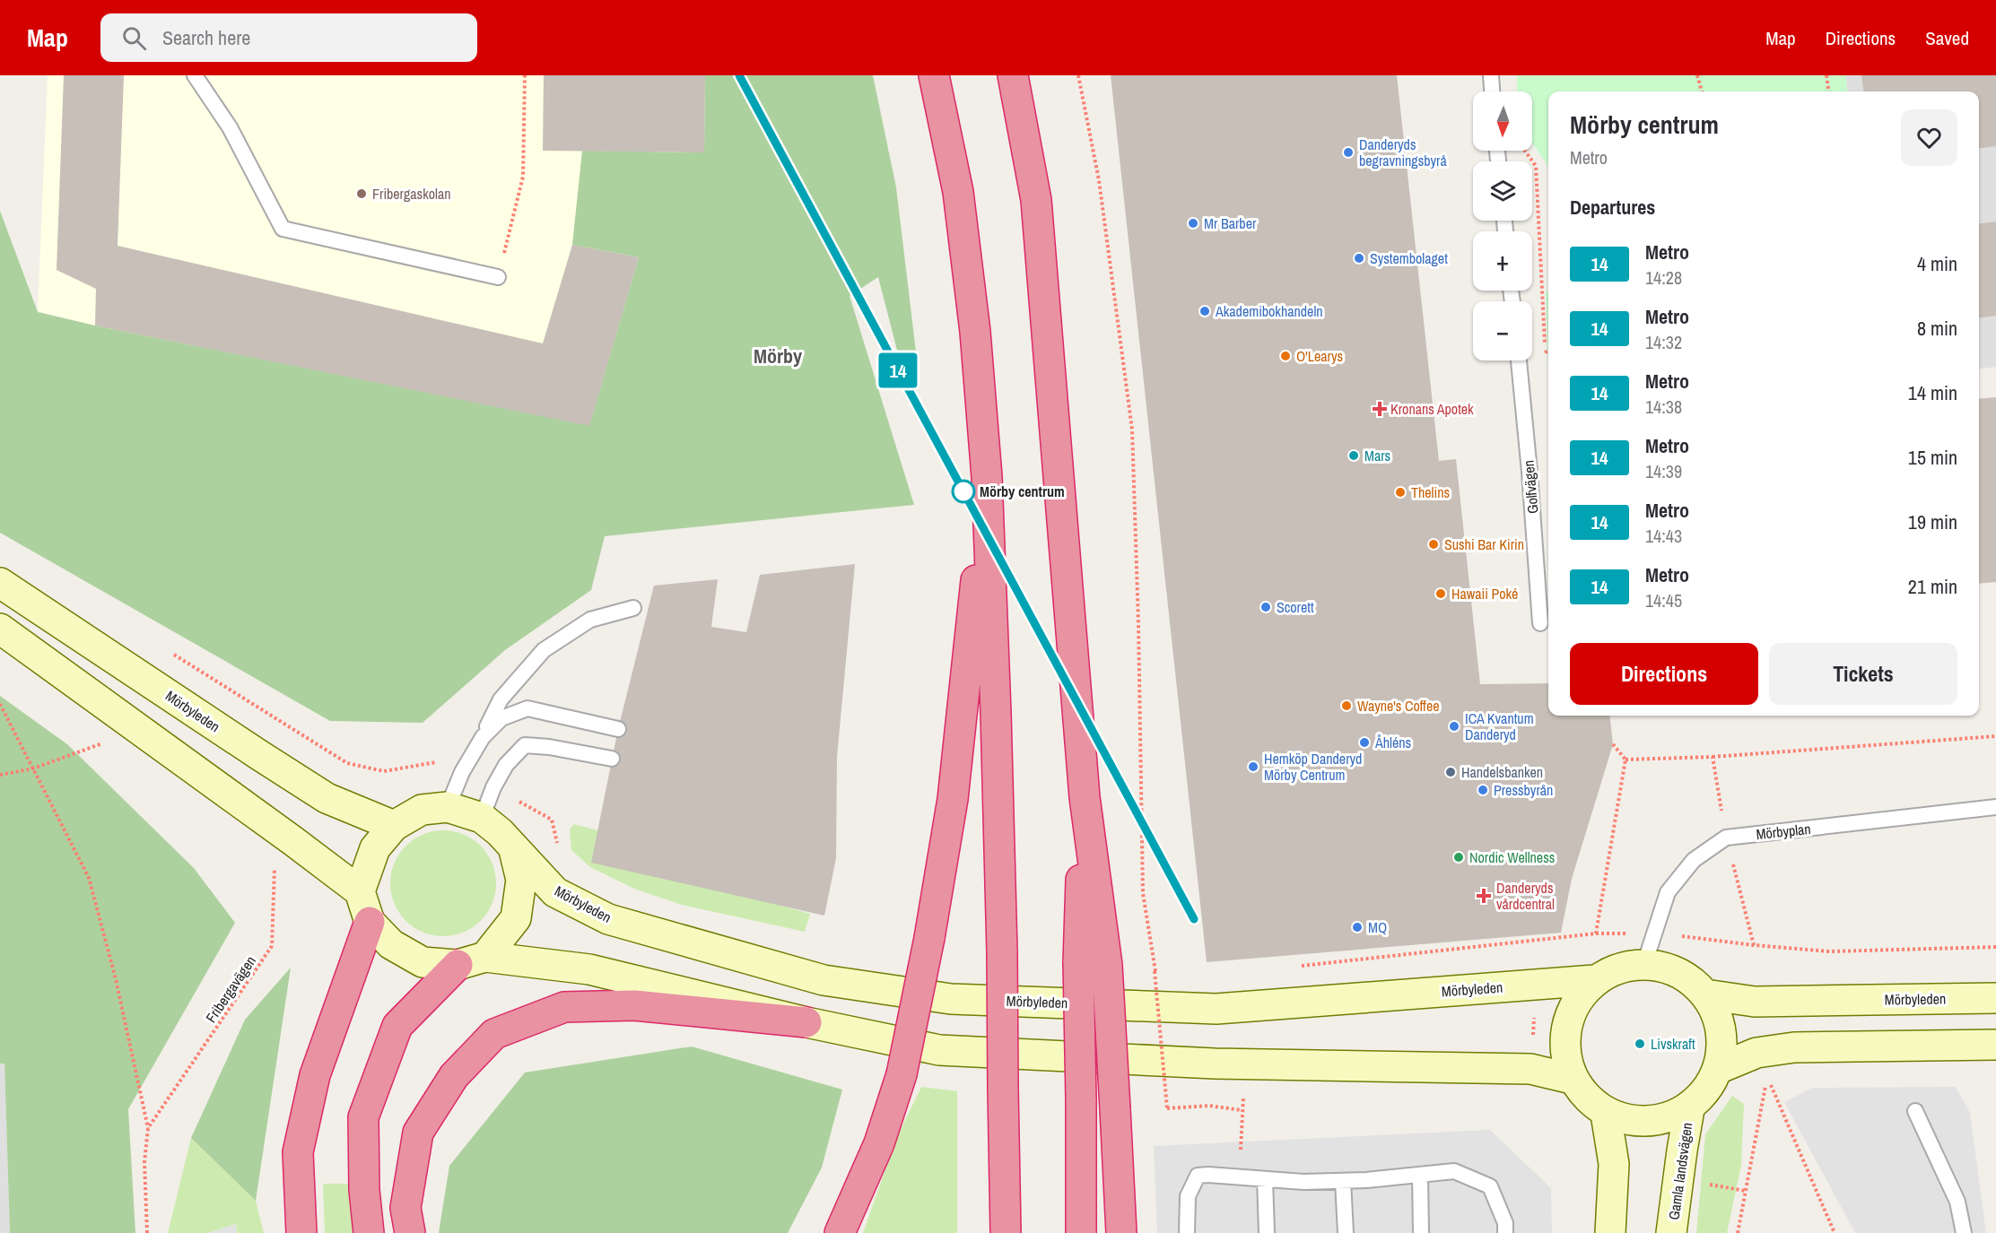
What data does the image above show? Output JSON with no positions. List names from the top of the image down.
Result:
{
  "streets": {
    "street": ["Mörbyleden", "Gamla landsvägen"],
    "lane": ["Golfvägen", "Mörbyplan"],
    "path": ["Fribergavägen"]
  },
  "crossings": [
    ["Mörbyleden", "Mörbyplan"],
    ["Mörbyleden", "Gamla landsvägen"],
    ["Mörbyplan", "Gamla landsvägen"]
  ],
  "districts": ["Mörby"],
  "places": {
    "other": [
      "Danderyds begravningsbyrå",
      "Fribergaskolan",
      "Mr Barber",
      "Systembolaget",
      "Akademibokhandeln",
      "O'Learys",
      "Mars",
      "Mörby centrum",
      "Thelins",
      "Sushi Bar Kirin",
      "Hawaii Poké",
      "Scorett",
      "Wayne's Coffee",
      "ICA Kvantum Danderyd",
      "Åhléns",
      "Hemköp Danderyd Mörby Centrum",
      "Handelsbanken",
      "Pressbyrån",
      "Nordic Wellness",
      "MQ",
      "Livskraft"
    ],
    "health": ["Kronans Apotek", "Danderyds vårdcentral"]
  },
  "lines": ["metro line 14"],
  "north": "bottom",
  "page": {
    "header": "Map",
    "search": "Search here",
    "nav": ["Map", "Directions", "Saved"],
    "on_map": "14",
    "map_buttons": ["+", "−"],
    "heading": [
      ["Mörby centrum", "Metro"],
      "Departures"
    ],
    "list": [
      {
        "mark": "14",
        "name": "Metro",
        "note": "14:28",
        "value": "4 min"
      },
      {
        "mark": "14",
        "name": "Metro",
        "note": "14:32",
        "value": "8 min"
      },
      {
        "mark": "14",
        "name": "Metro",
        "note": "14:38",
        "value": "14 min"
      },
      {
        "mark": "14",
        "name": "Metro",
        "note": "14:39",
        "value": "15 min"
      },
      {
        "mark": "14",
        "name": "Metro",
        "note": "14:43",
        "value": "19 min"
      },
      {
        "mark": "14",
        "name": "Metro",
        "note": "14:45",
        "value": "21 min"
      }
    ],
    "buttons": ["Directions", "Tickets"]
  }
}
